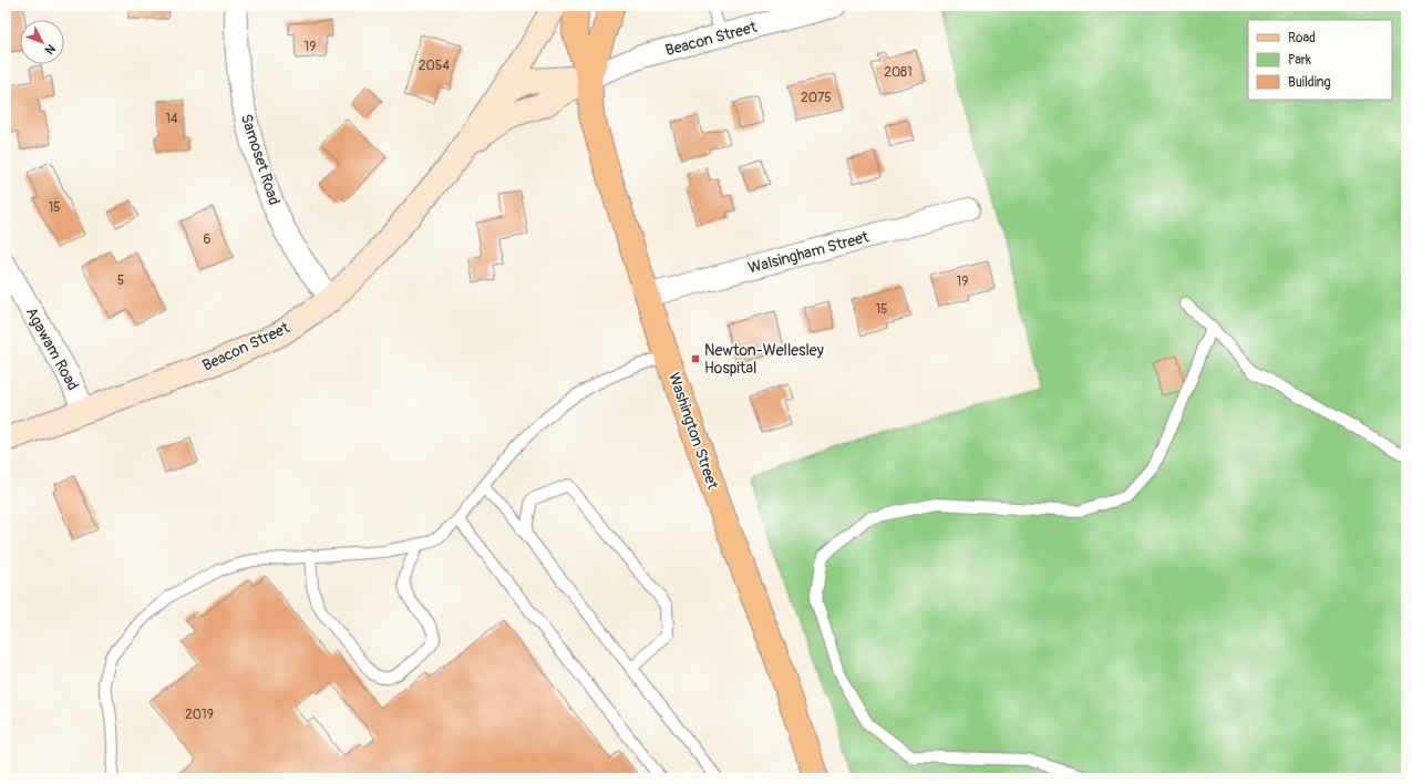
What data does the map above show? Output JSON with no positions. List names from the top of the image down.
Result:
{
  "streets": {
    "main road": ["Beacon Street", "Washington Street"],
    "street": ["Samoset Road", "Walsingham Street", "Agawam Road"]
  },
  "crossings": [
    ["Beacon Street", "Samoset Road"],
    ["Beacon Street", "Agawam Road"],
    ["Beacon Street", "Washington Street"],
    ["Walsingham Street", "Washington Street"]
  ],
  "places": {
    "transit": ["Newton-Wellesley Hospital"]
  },
  "house_numbers": [
    "19",
    "2054",
    "2081",
    "2075",
    "14",
    "15",
    "6",
    "5",
    "19",
    "15",
    "2019"
  ],
  "legend": ["Road", "Park", "Building"],
  "north": "bottom right"
}
